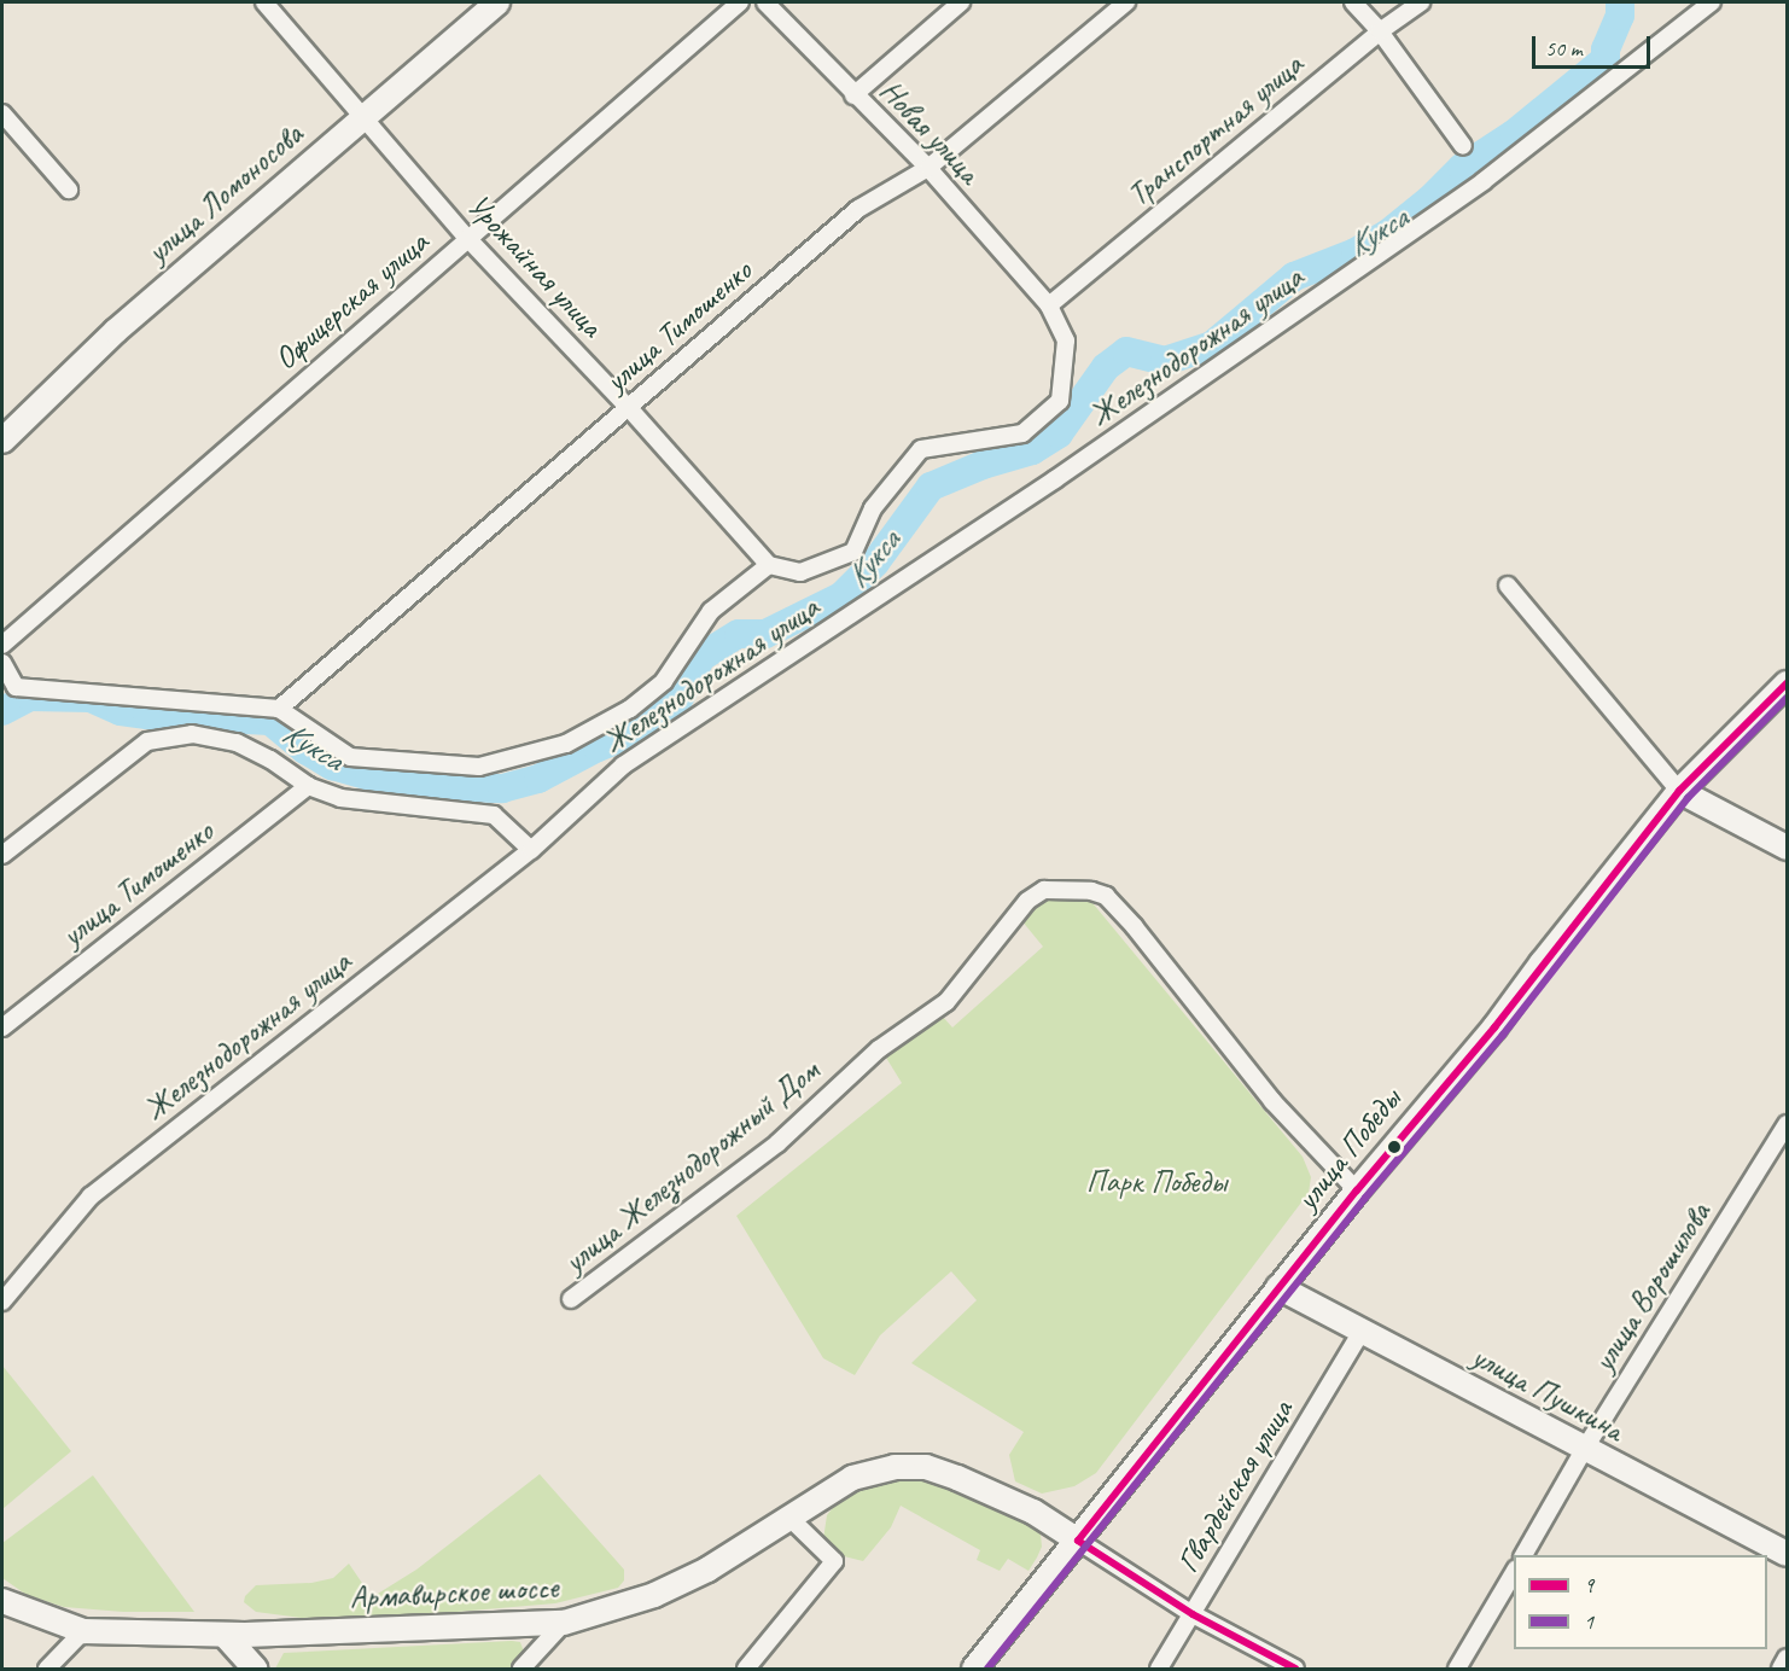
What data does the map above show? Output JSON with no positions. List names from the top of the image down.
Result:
{
  "streets": {
    "main road": [
      "улица Ломоносова",
      "улица Победы",
      "улица Пушкина",
      "Армавирское шоссе"
    ],
    "street": [
      "Транспортная улица",
      "Новая улица",
      "Урожайная улица",
      "Офицерская улица",
      "улица Тимошенко",
      "Железнодорожная улица",
      "улица Железнодорожный Дом",
      "улица Ворошилова",
      "Гвардейская улица"
    ]
  },
  "crossings": [
    ["Транспортная улица", "Новая улица"],
    ["Транспортная улица", "Железнодорожная улица"],
    ["Новая улица", "улица Тимошенко"],
    ["Новая улица", "Железнодорожная улица"],
    ["улица Ломоносова", "Урожайная улица"],
    ["Урожайная улица", "Офицерская улица"],
    ["Урожайная улица", "улица Тимошенко"],
    ["Урожайная улица", "Железнодорожная улица"],
    ["улица Тимошенко", "Железнодорожная улица"],
    ["улица Победы", "улица Железнодорожный Дом"],
    ["улица Победы", "улица Пушкина"],
    ["улица Победы", "Армавирское шоссе"],
    ["улица Ворошилова", "улица Пушкина"],
    ["улица Пушкина", "Гвардейская улица"]
  ],
  "water": ["Кукса"],
  "parks": ["Парк Победы"],
  "lines": ["transit line 9", "transit line 1"],
  "legend": ["9", "1"],
  "scale_bar": "50 m"
}
